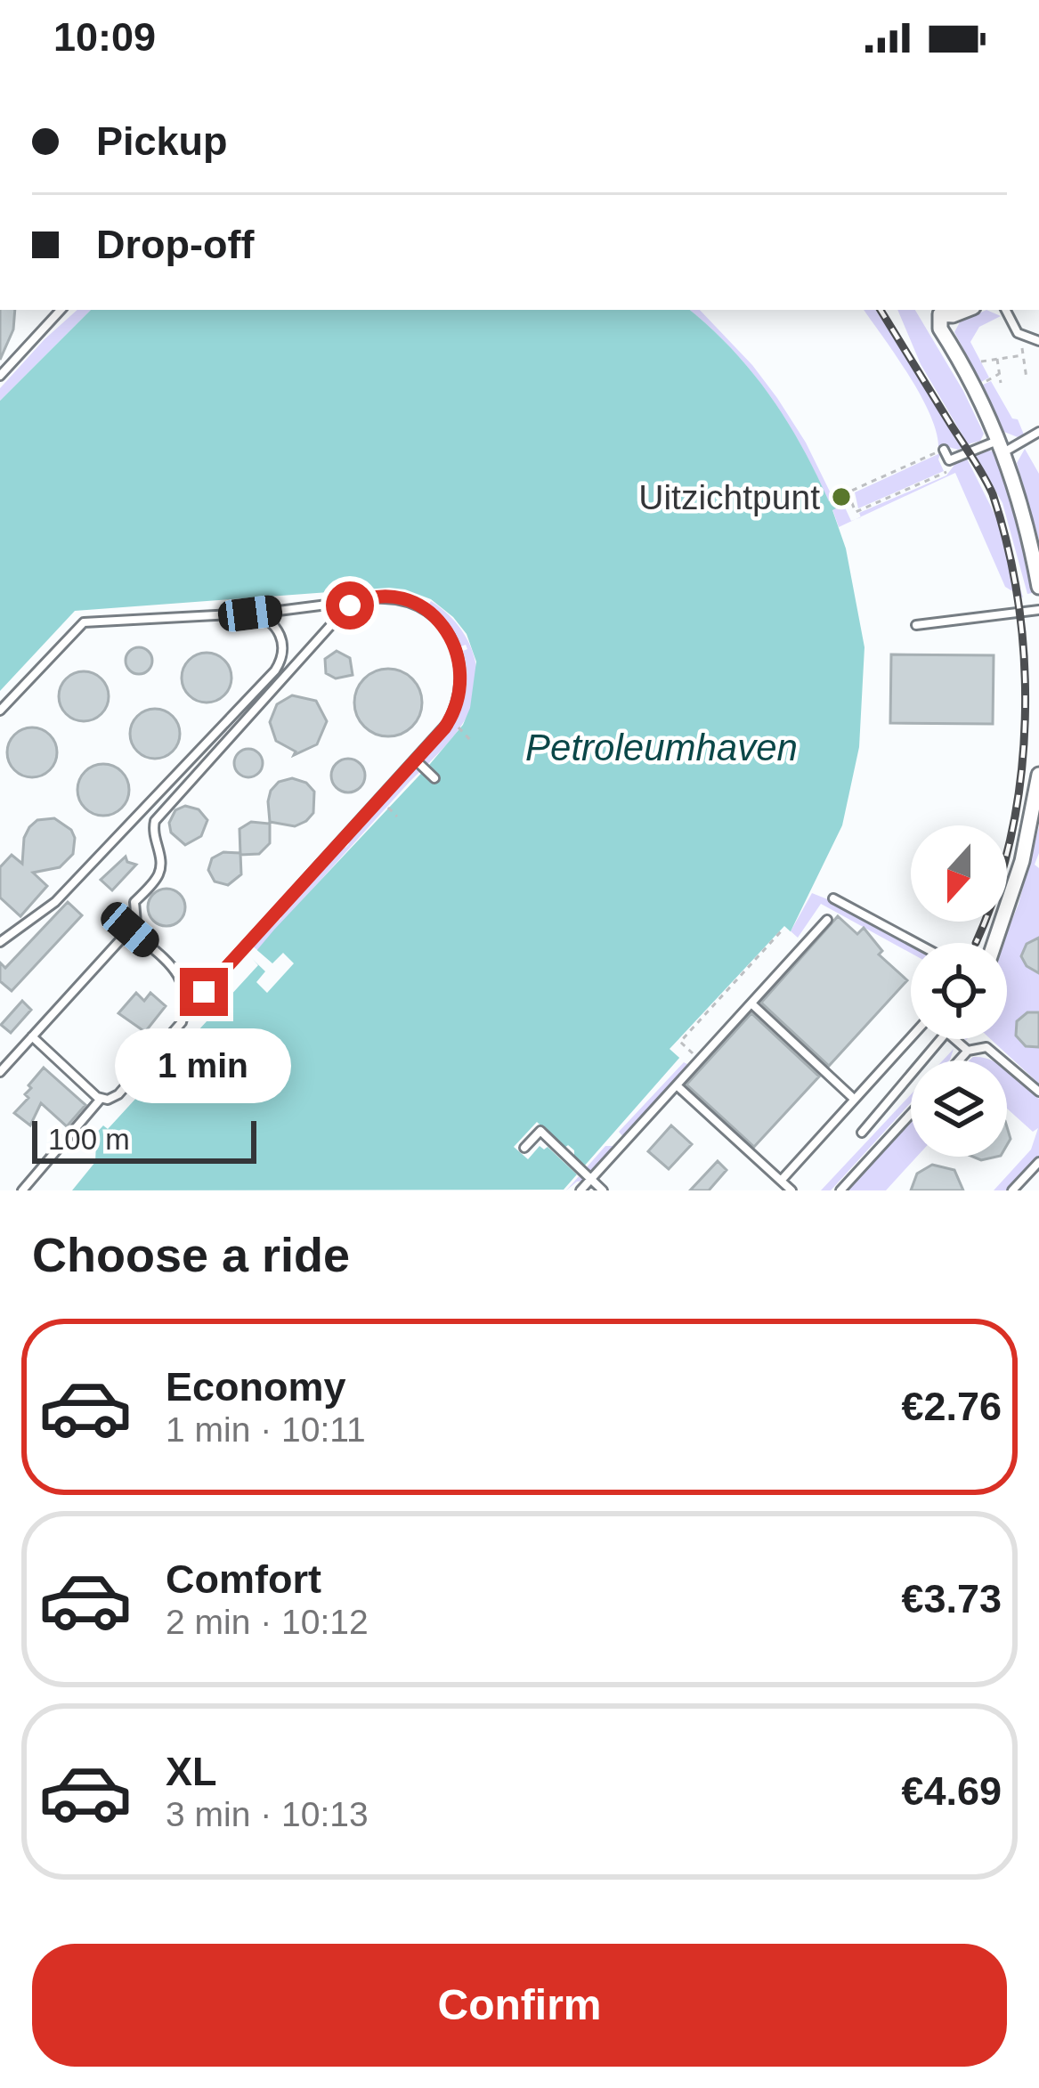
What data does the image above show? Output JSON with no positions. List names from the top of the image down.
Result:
{
  "water": ["Petroleumhaven"],
  "places": ["Uitzichtpunt"],
  "scale_bar": "100 m",
  "north": "bottom",
  "page": {
    "status": "10:09",
    "banner": ["Pickup", "Drop-off"],
    "bubble": "1 min",
    "scale": "100 m",
    "heading": "Choose a ride",
    "list": [
      {
        "name": "Economy",
        "note": "1 min · 10:11",
        "value": "€2.76"
      },
      {
        "name": "Comfort",
        "note": "2 min · 10:12",
        "value": "€3.73"
      },
      {
        "name": "XL",
        "note": "3 min · 10:13",
        "value": "€4.69"
      }
    ],
    "buttons": "Confirm"
  }
}
